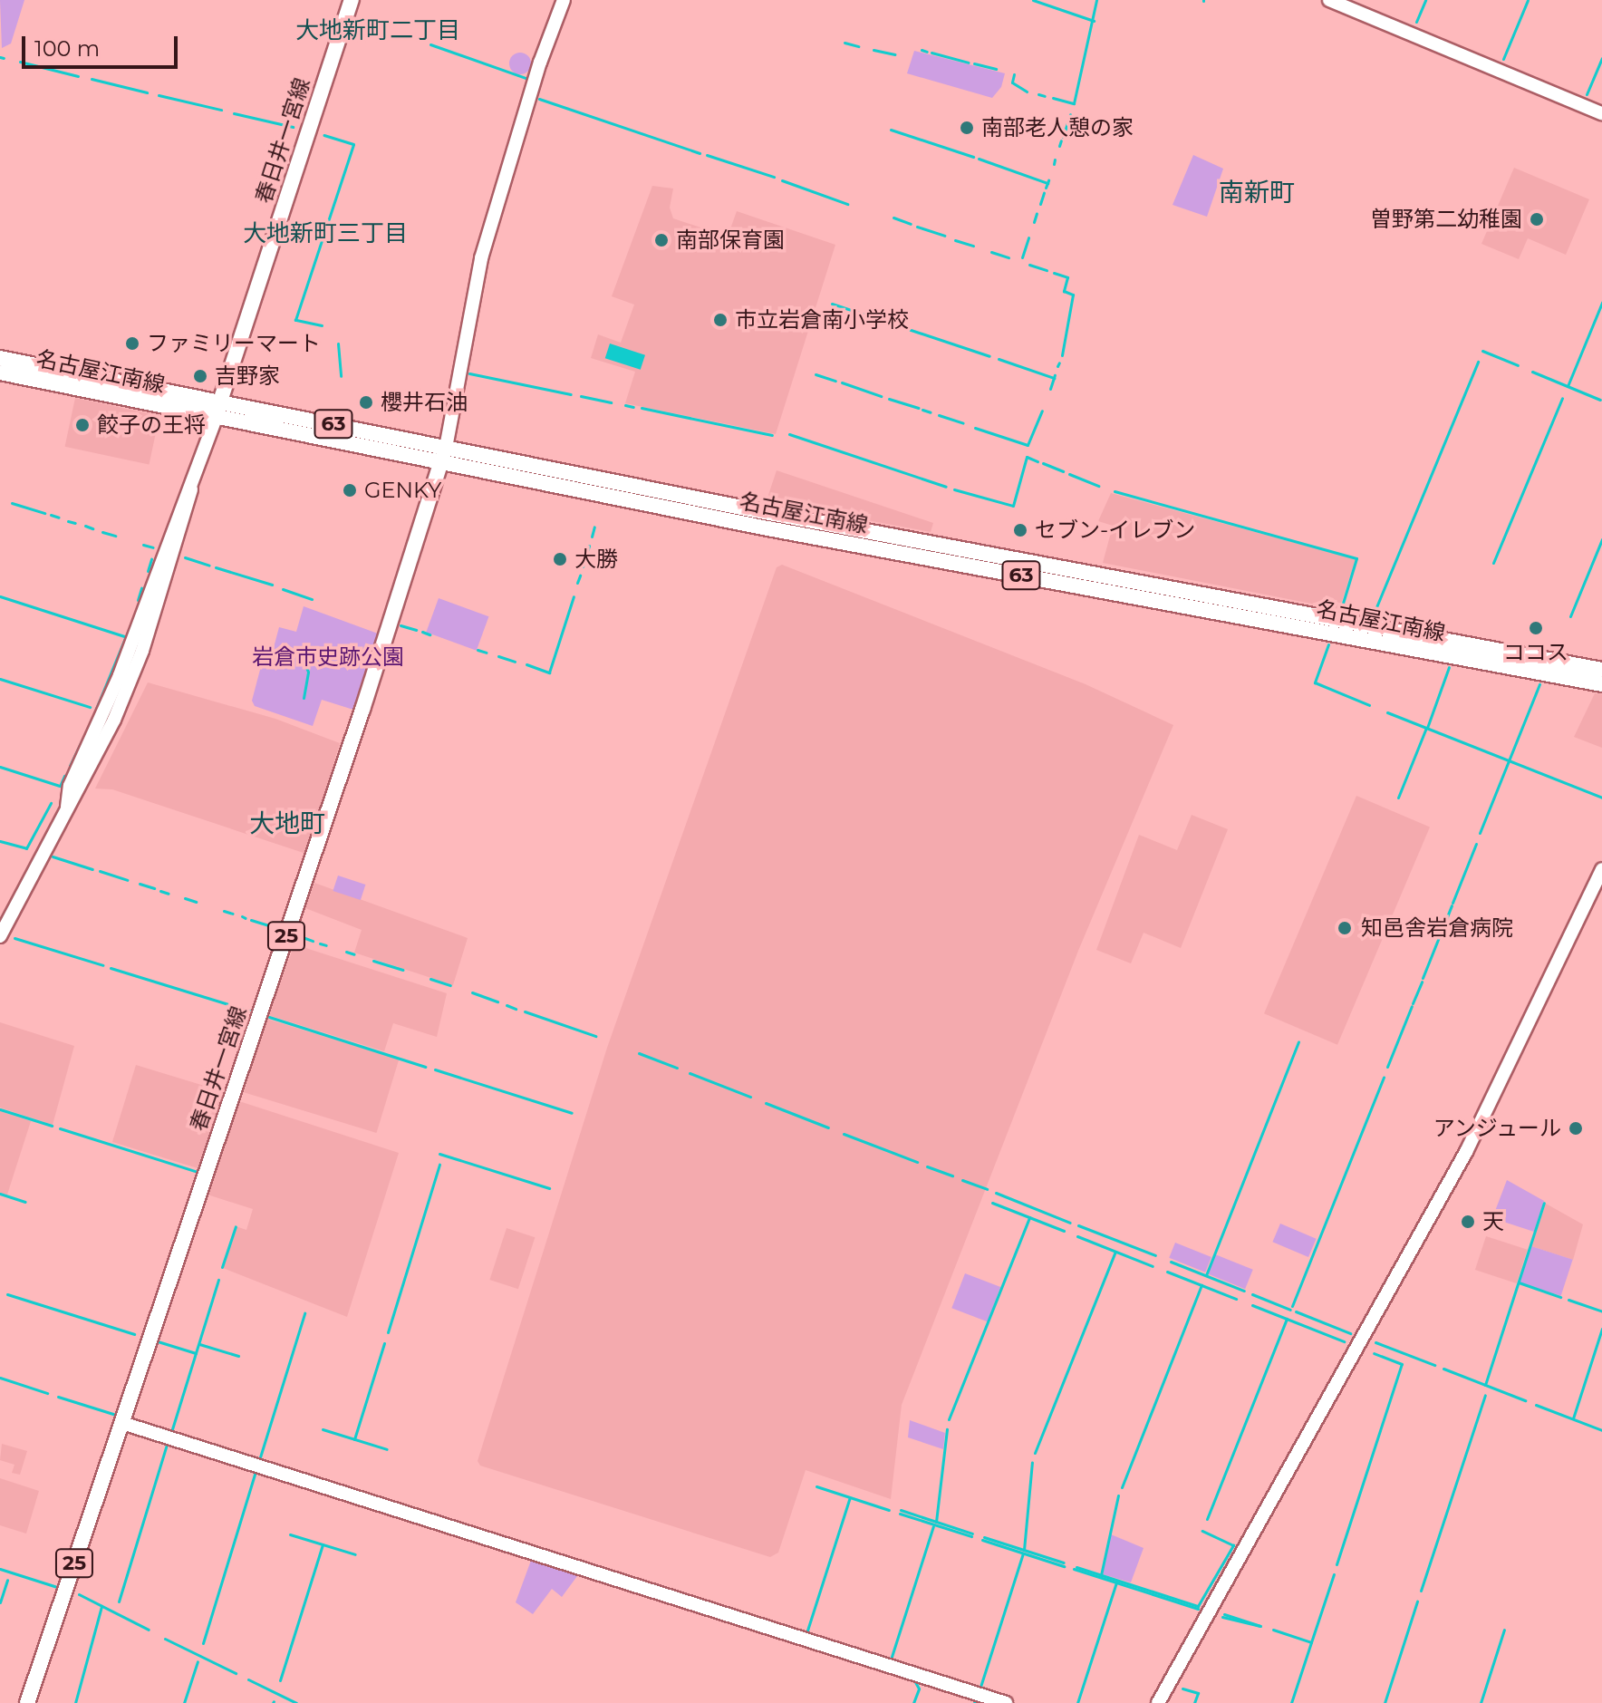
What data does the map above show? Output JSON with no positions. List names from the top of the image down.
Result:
{
  "streets": {
    "main road": [
      "春日井一宮線",
      "名古屋江南線",
      "63",
      "25"
    ]
  },
  "crossings": [
    ["春日井一宮線", "名古屋江南線"]
  ],
  "districts": [
    "大地新町二丁目",
    "南新町",
    "大地新町三丁目",
    "大地町"
  ],
  "parks": ["岩倉市史跡公園"],
  "places": [
    "南部老人憩の家",
    "曽野第二幼稚園",
    "南部保育園",
    "市立岩倉南小学校",
    "ファミリーマート",
    "吉野家",
    "櫻井石油",
    "餃子の王将",
    "GENKY",
    "セブン-イレブン",
    "大勝",
    "ココス",
    "知邑舎岩倉病院",
    "アンジュール",
    "天"
  ],
  "scale_bar": "100 m"
}
